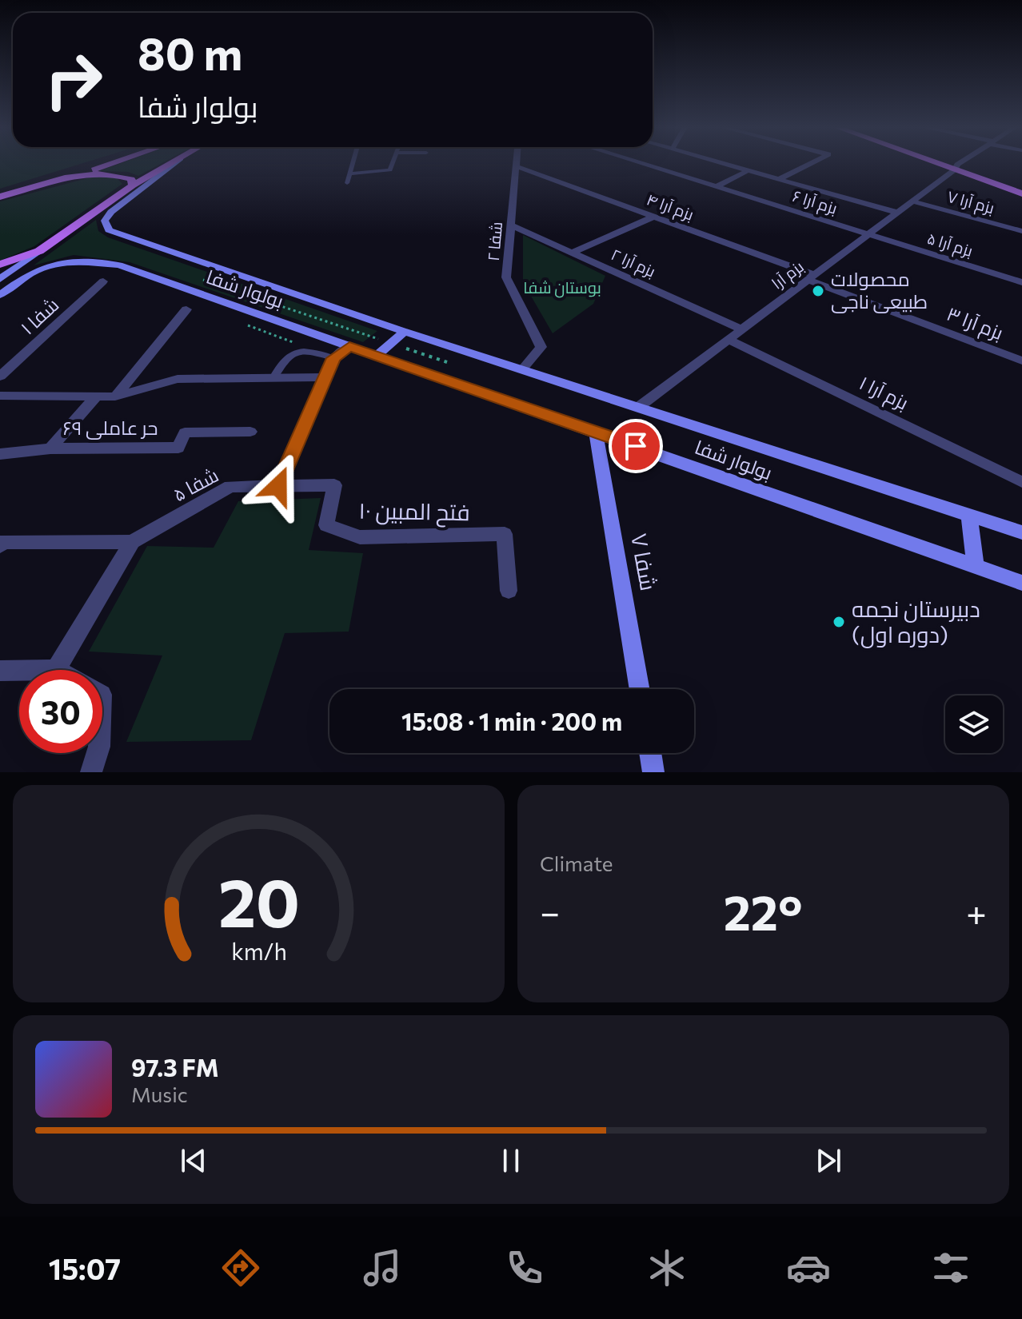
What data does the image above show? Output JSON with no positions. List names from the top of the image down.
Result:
{
  "streets": {
    "street": [
      "بزم آرا ۶",
      "بزم آرا ۷",
      "بزم آرا ۴",
      "شفا ۲",
      "بزم آرا ۵",
      "بزم آرا ۲",
      "بزم آرا",
      "بولوار شفا",
      "شفا ۱",
      "بزم آرا ۳",
      "بزم آرا ۱",
      "حر عاملی ۶۹",
      "شفا ۵",
      "فتح المبین ۱۰",
      "شفا ۷"
    ]
  },
  "crossings": [
    ["بزم آرا ۶", "بزم آرا ۵"],
    ["بزم آرا ۶", "بزم آرا"],
    ["بزم آرا ۷", "بزم آرا"],
    ["بزم آرا ۴", "شفا ۲"],
    ["بزم آرا ۴", "بزم آرا"],
    ["بزم آرا ۴", "بزم آرا ۳"],
    ["شفا ۲", "بزم آرا ۲"],
    ["شفا ۲", "بولوار شفا"],
    ["بزم آرا ۵", "بزم آرا"],
    ["بزم آرا ۲", "بزم آرا"],
    ["بزم آرا", "بولوار شفا"],
    ["بزم آرا", "بزم آرا ۳"],
    ["بزم آرا", "بزم آرا ۱"],
    ["بولوار شفا", "شفا ۷"],
    ["شفا ۵", "فتح المبین ۱۰"]
  ],
  "parks": ["بوستان شفا"],
  "places": ["محصولات طبیعی ناجی", "دبیرستان نجمه (دوره اول)"],
  "page": {
    "turn": ["80 m", "بولوار شفا"],
    "limit": "30",
    "trip": "15:08 · 1 min · 200 m",
    "tile": "Climate",
    "heat": ["−", "22°", "+"],
    "song": ["97.3 FM", "Music"],
    "tabs": "15:07",
    "gauge": ["20", "km/h"]
  }
}
